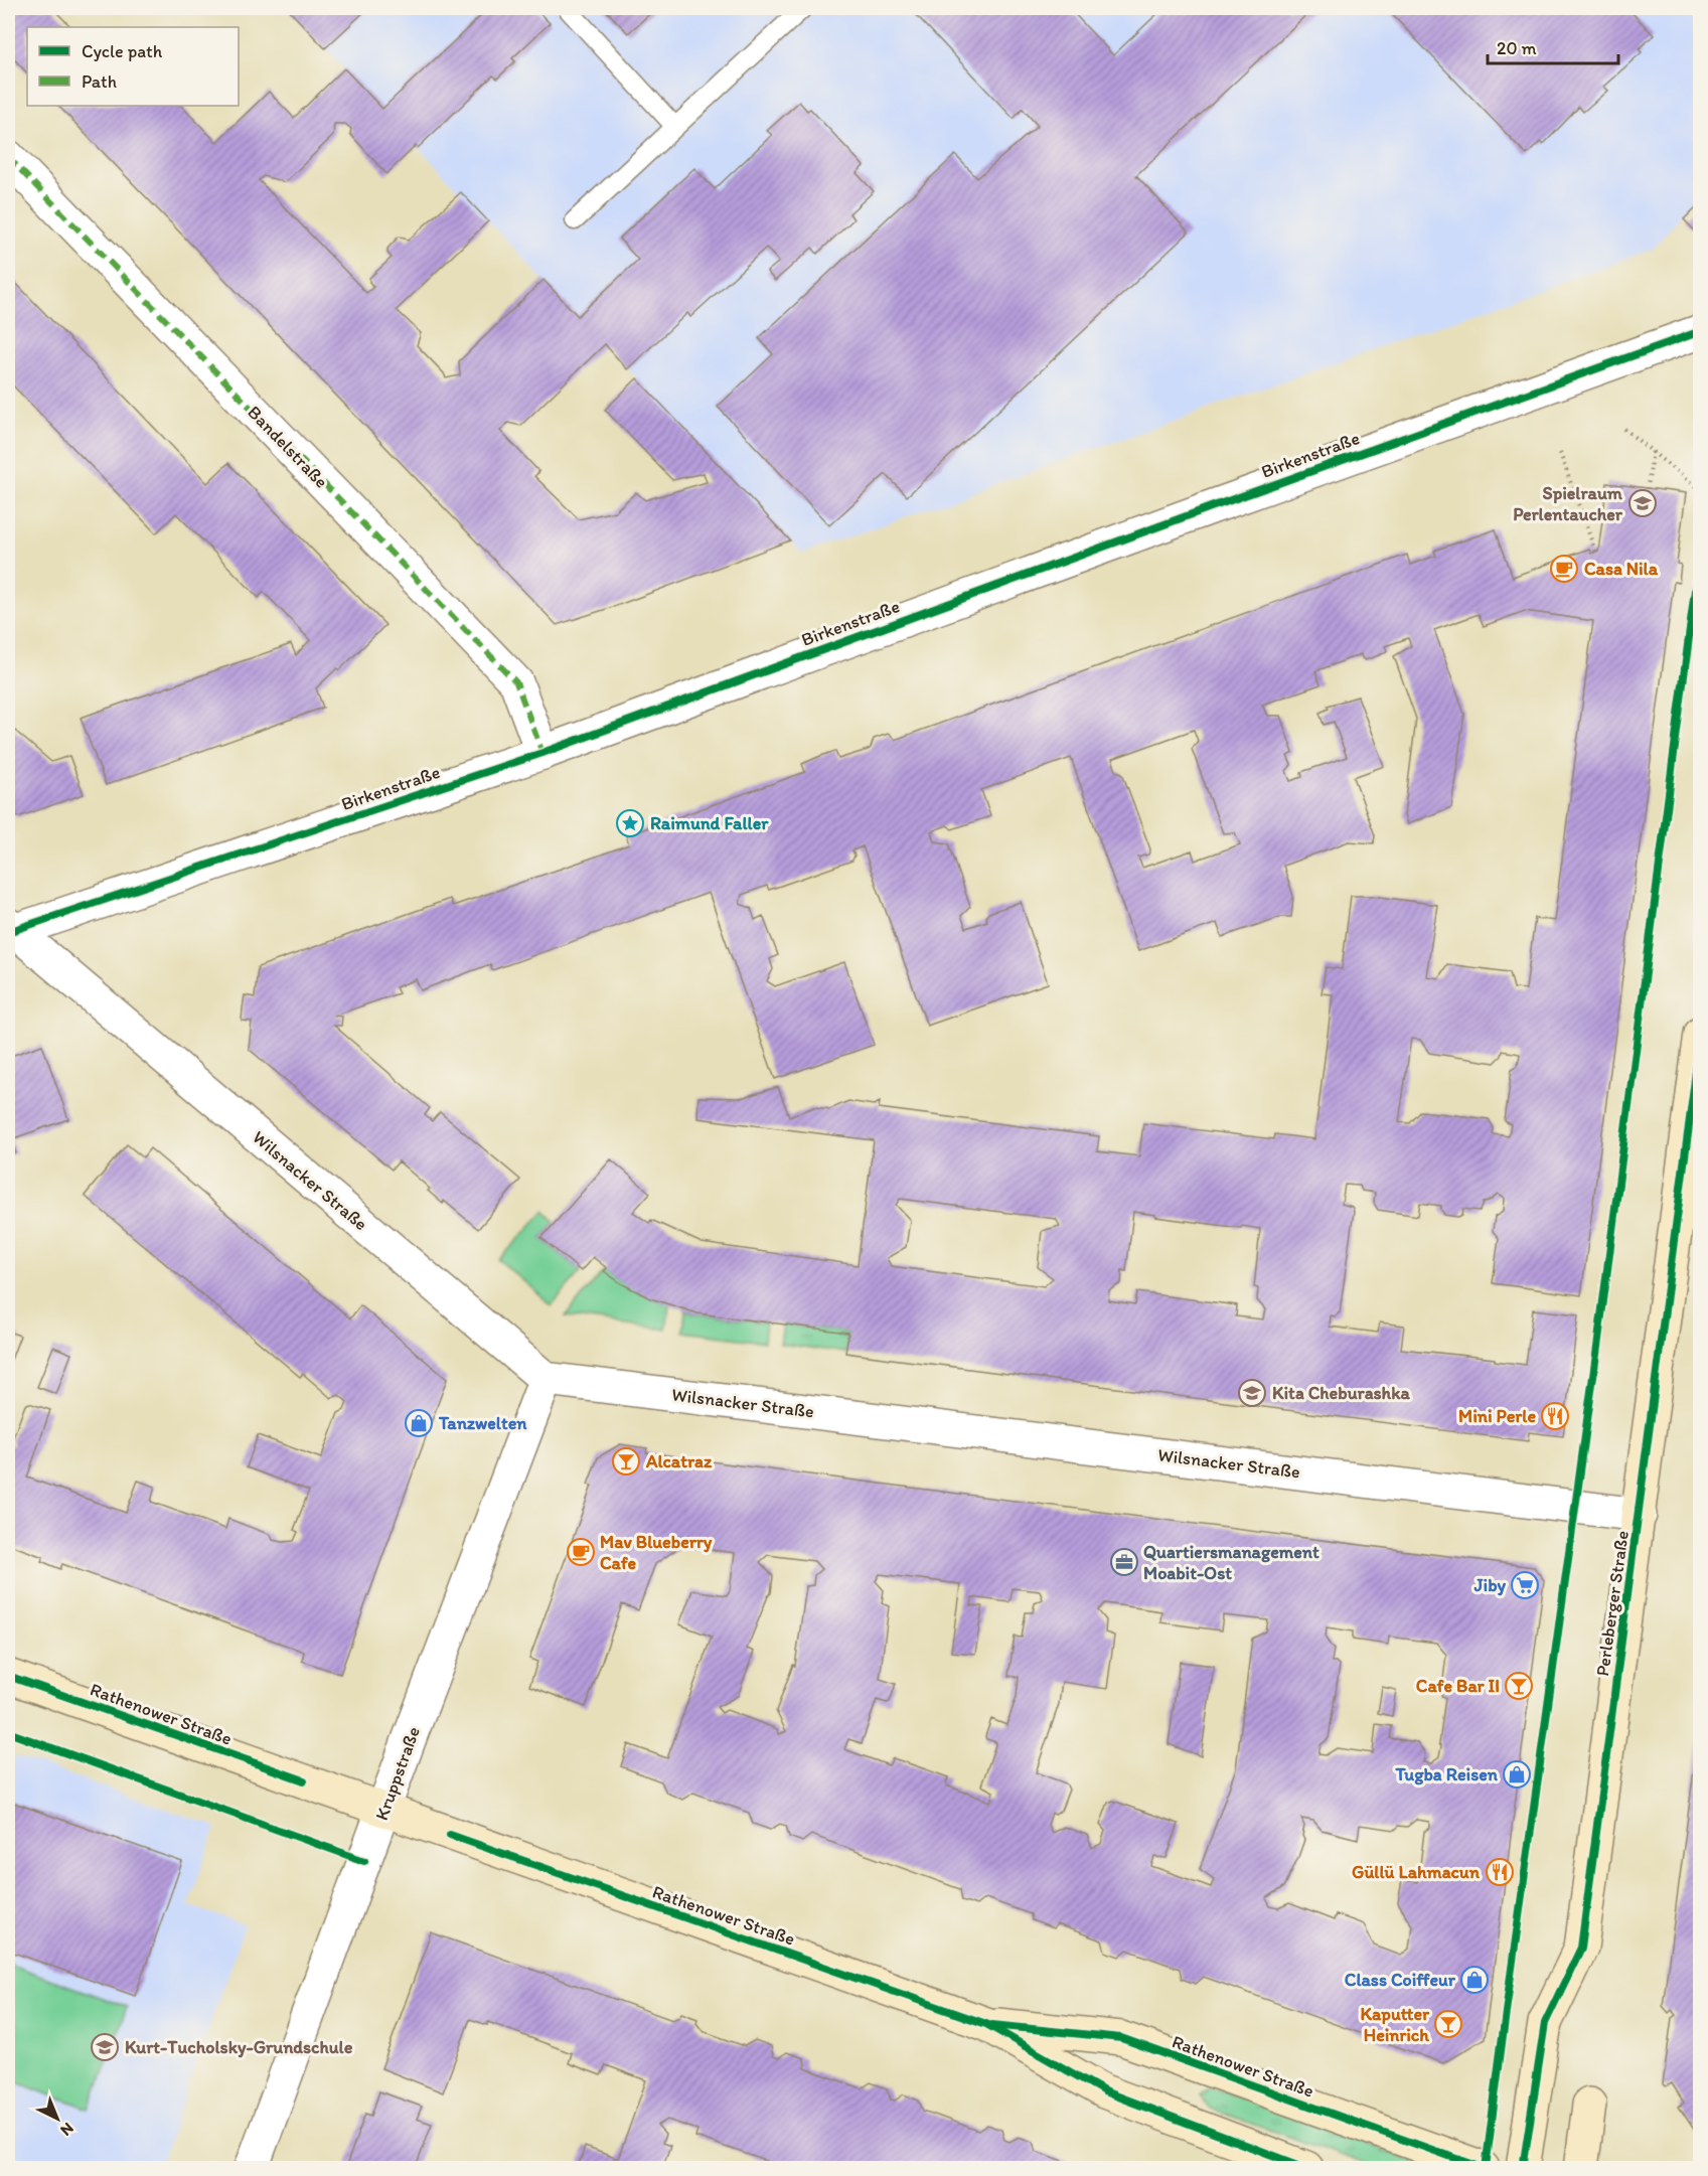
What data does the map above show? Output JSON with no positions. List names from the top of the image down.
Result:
{
  "streets": {
    "street": [
      "Bandelstraße",
      "Birkenstraße",
      "Wilsnacker Straße",
      "Perleberger Straße",
      "Rathenower Straße",
      "Kruppstraße"
    ]
  },
  "crossings": [
    ["Bandelstraße", "Birkenstraße"],
    ["Birkenstraße", "Wilsnacker Straße"],
    ["Wilsnacker Straße", "Perleberger Straße"],
    ["Wilsnacker Straße", "Kruppstraße"],
    ["Rathenower Straße", "Kruppstraße"]
  ],
  "places": {
    "school or university": ["Spielraum Perlentaucher", "Kita Cheburashka", "Kurt-Tucholsky-Grundschule"],
    "cafe": ["Casa Nila", "Mav Blueberry Cafe"],
    "place": ["Raimund Faller"],
    "restaurant": ["Mini Perle", "Güllü Lahmacun"],
    "shop": ["Tanzwelten", "Tugba Reisen", "Class Coiffeur"],
    "bar": ["Alcatraz", "Cafe Bar II", "Kaputter Heinrich"],
    "office": ["Quartiersmanagement Moabit-Ost"],
    "supermarket": ["Jiby"]
  },
  "legend": ["Cycle path", "Path"],
  "scale_bar": "20 m",
  "north": "bottom right"
}
